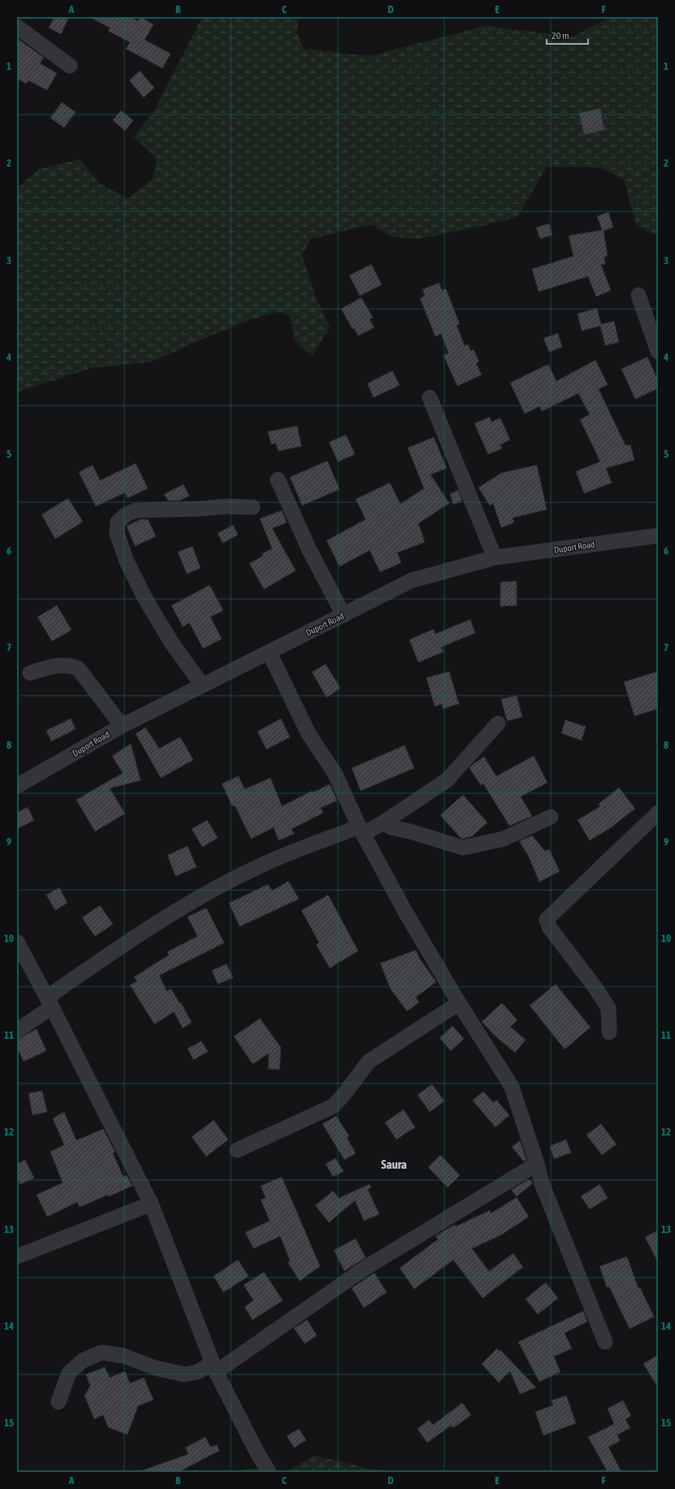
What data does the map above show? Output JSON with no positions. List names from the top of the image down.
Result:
{
  "streets": {
    "street": ["Duport Road"]
  },
  "districts": ["Saura"],
  "scale_bar": "20 m",
  "grid": {
    "columns": [
      "A",
      "B",
      "C",
      "D",
      "E",
      "F"
    ],
    "rows": [
      "1",
      "2",
      "3",
      "4",
      "5",
      "6",
      "7",
      "8",
      "9",
      "10",
      "11",
      "12",
      "13",
      "14",
      "15"
    ]
  }
}
